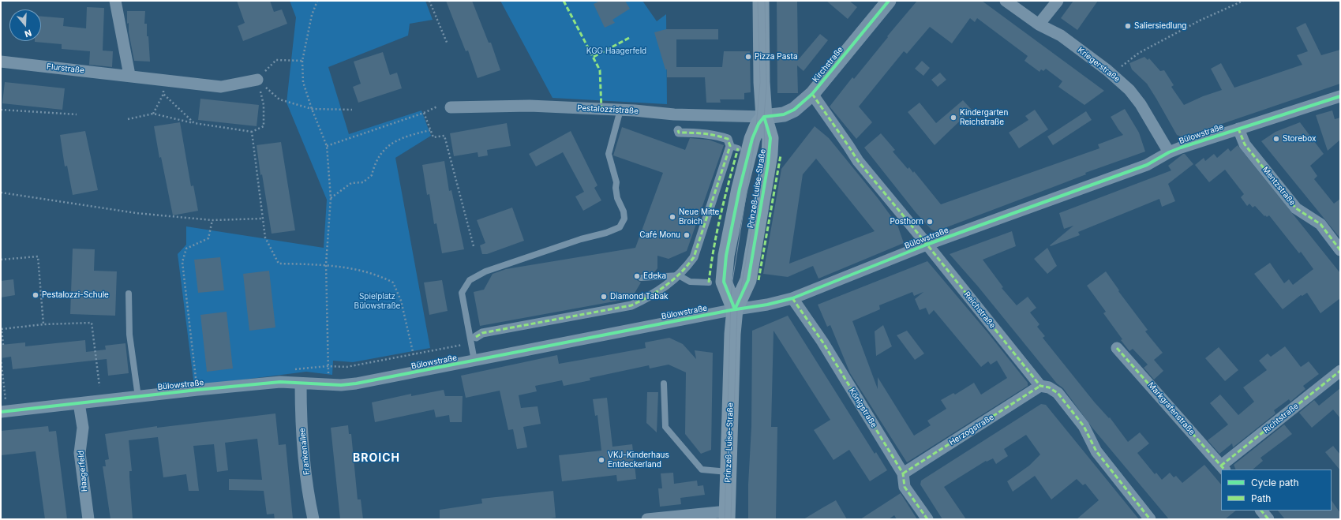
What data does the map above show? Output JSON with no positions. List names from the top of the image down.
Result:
{
  "streets": {
    "main road": ["Prinzeß-Luise-Straße"],
    "street": [
      "Kirchstraße",
      "Kriegerstraße",
      "Flurstraße",
      "Pestalozzistraße",
      "Bülowstraße",
      "Mentzstraße",
      "Reichstraße",
      "Königstraße",
      "Markgrafenstraße",
      "Richtstraße",
      "Herzogstraße",
      "Frankenallee",
      "Haagerfeld"
    ]
  },
  "crossings": [
    ["Kirchstraße", "Pestalozzistraße"],
    ["Kirchstraße", "Prinzeß-Luise-Straße"],
    ["Kirchstraße", "Reichstraße"],
    ["Kriegerstraße", "Bülowstraße"],
    ["Pestalozzistraße", "Prinzeß-Luise-Straße"],
    ["Bülowstraße", "Mentzstraße"],
    ["Bülowstraße", "Prinzeß-Luise-Straße"],
    ["Bülowstraße", "Reichstraße"],
    ["Bülowstraße", "Königstraße"],
    ["Bülowstraße", "Frankenallee"],
    ["Bülowstraße", "Haagerfeld"],
    ["Reichstraße", "Herzogstraße"],
    ["Königstraße", "Herzogstraße"],
    ["Markgrafenstraße", "Richtstraße"]
  ],
  "districts": ["BROICH"],
  "parks": ["KGG Haagerfeld", "Spielplatz Bülowstraße"],
  "places": [
    "Saliersiedlung",
    "Pizza Pasta",
    "Kindergarten Reichstraße",
    "Storebox",
    "Neue Mitte Broich",
    "Posthorn",
    "Café Monu",
    "Edeka",
    "Pestalozzi-Schule",
    "Diamond Tabak",
    "VKJ-Kinderhaus Entdeckerland"
  ],
  "legend": ["Cycle path", "Path"],
  "north": "bottom"
}
